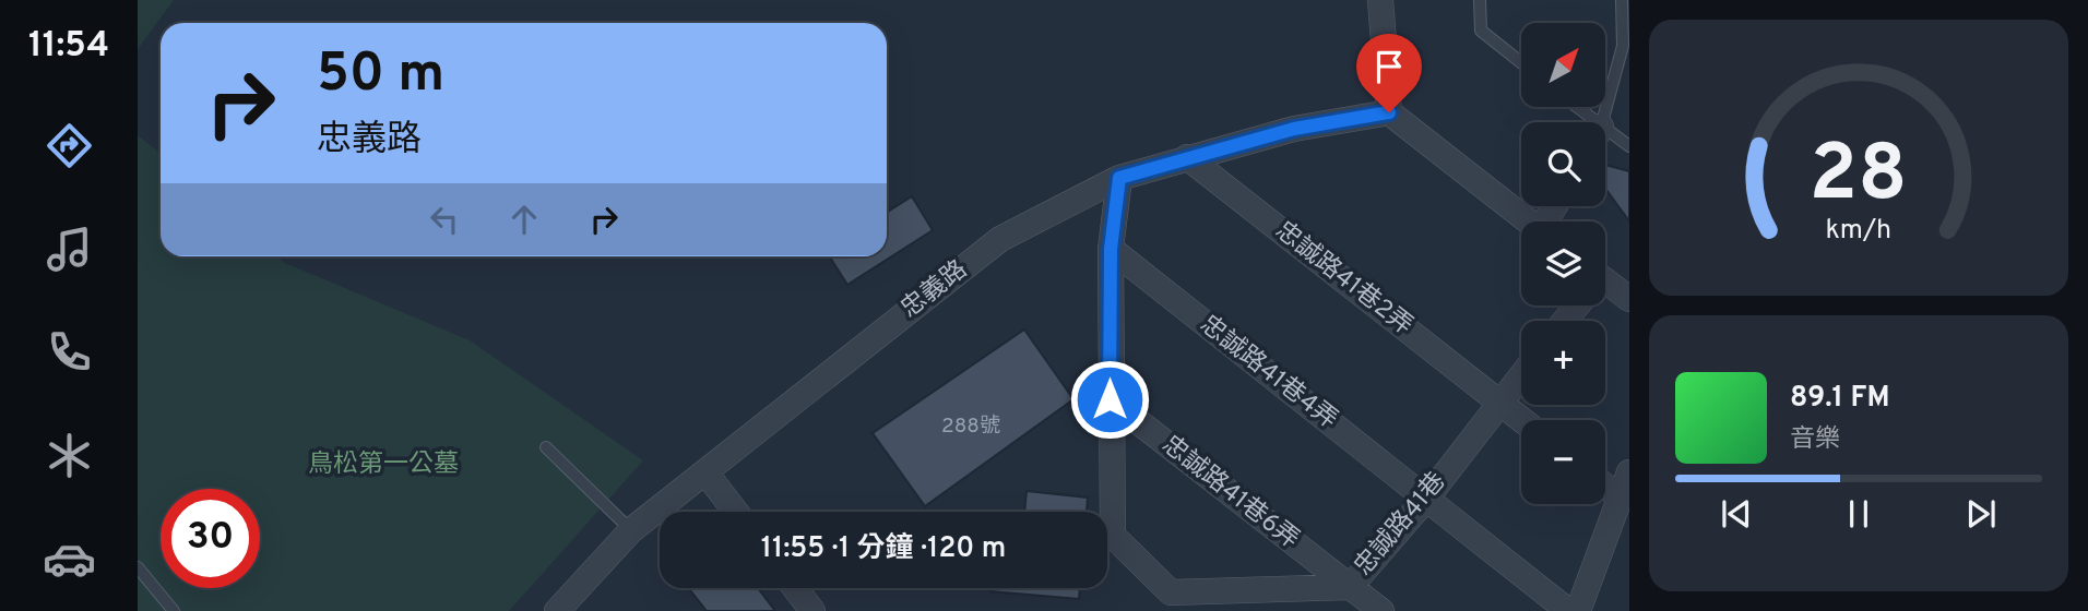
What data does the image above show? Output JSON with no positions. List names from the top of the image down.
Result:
{
  "streets": {
    "street": [
      "忠誠路41巷2弄",
      "忠義路",
      "忠誠路41巷4弄",
      "忠誠路41巷6弄",
      "忠誠路41巷"
    ]
  },
  "crossings": [
    ["忠誠路41巷2弄", "忠義路"],
    ["忠誠路41巷2弄", "忠誠路41巷"],
    ["忠義路", "忠誠路41巷"],
    ["忠誠路41巷4弄", "忠誠路41巷"],
    ["忠誠路41巷6弄", "忠誠路41巷"]
  ],
  "parks": ["鳥松第一公墓"],
  "house_numbers": ["288號"],
  "north": "top right",
  "page": {
    "tabs": "11:54",
    "map_buttons": ["+", "−"],
    "turn": ["50 m", "忠義路"],
    "song": ["89.1 FM", "音樂"],
    "limit": "30",
    "trip": "11:55 · 1 分鐘 · 120 m",
    "gauge": ["28", "km/h"]
  }
}
